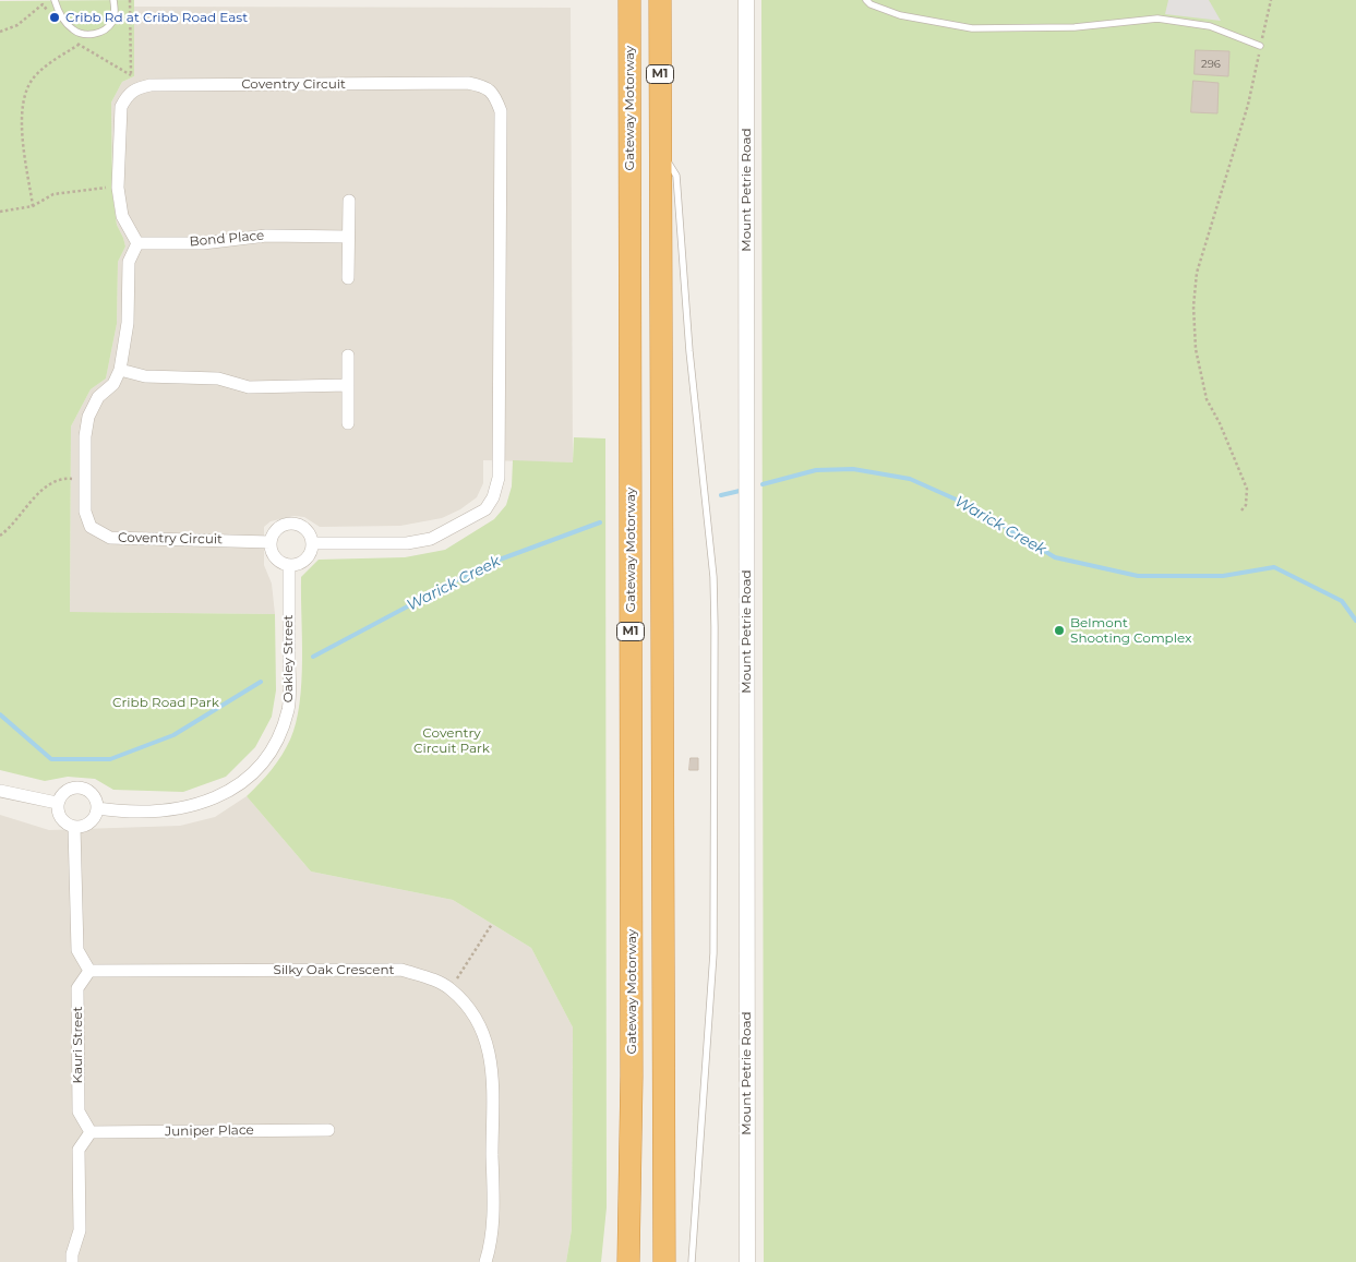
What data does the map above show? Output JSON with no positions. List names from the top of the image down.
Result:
{
  "streets": {
    "highway": ["M1", "Gateway Motorway"],
    "street": [
      "Coventry Circuit",
      "Mount Petrie Road",
      "Bond Place",
      "Oakley Street",
      "Silky Oak Crescent",
      "Kauri Street",
      "Juniper Place"
    ]
  },
  "crossings": [
    ["Coventry Circuit", "Bond Place"],
    ["Coventry Circuit", "Oakley Street"],
    ["Silky Oak Crescent", "Kauri Street"],
    ["Kauri Street", "Juniper Place"]
  ],
  "water": ["Warick Creek"],
  "parks": ["Cribb Road Park", "Coventry Circuit Park"],
  "places": ["Cribb Rd at Cribb Road East", "Belmont Shooting Complex"],
  "house_numbers": ["296"]
}
